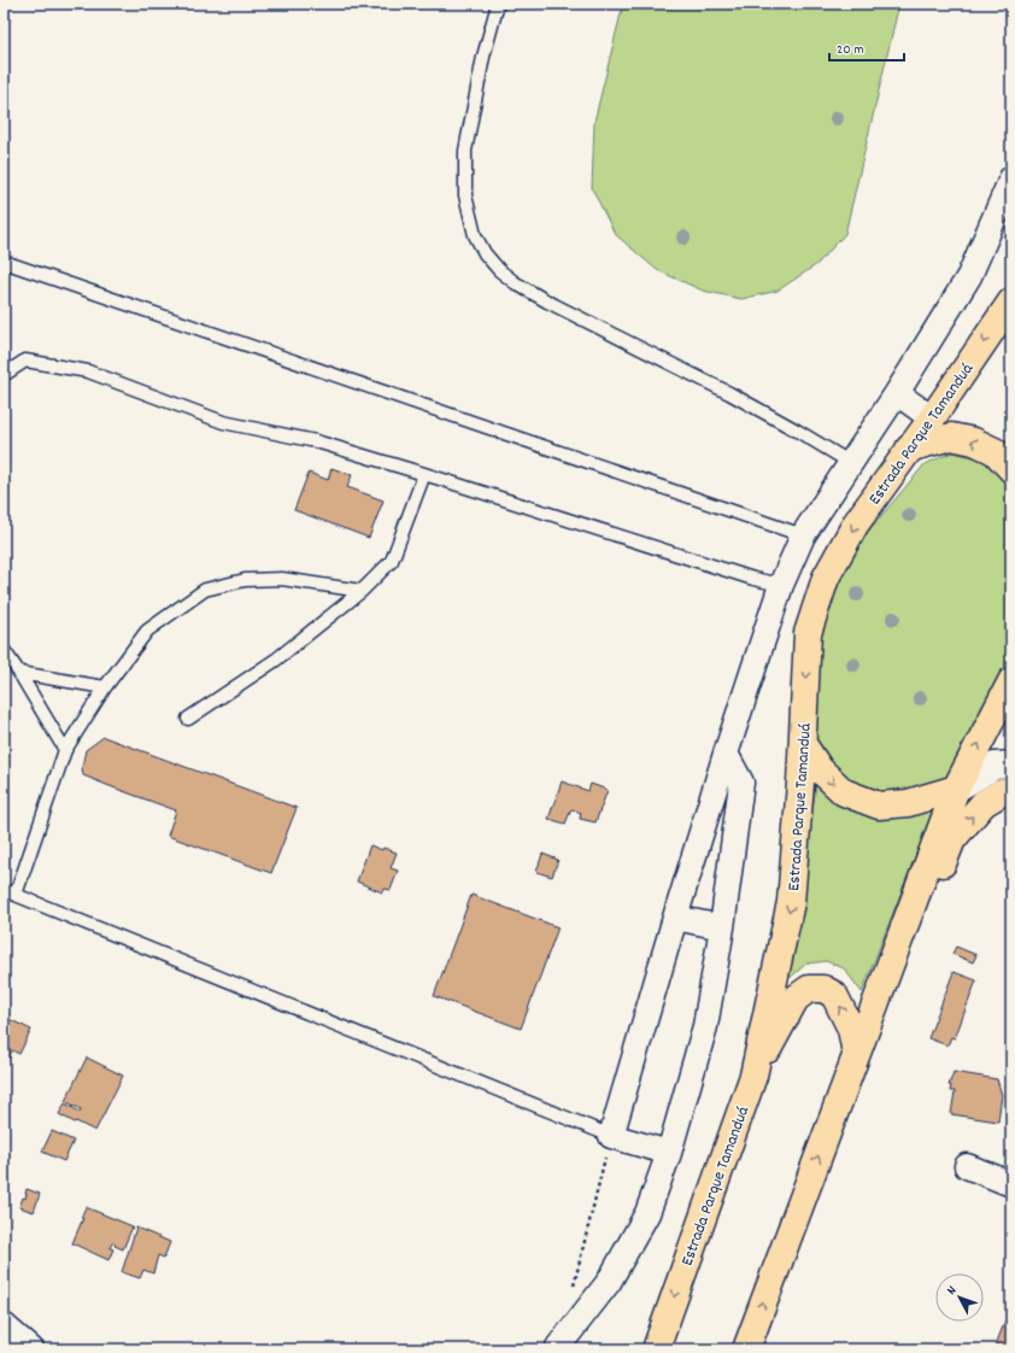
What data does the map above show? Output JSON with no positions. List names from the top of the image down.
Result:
{
  "streets": {
    "main road": ["Estrada Parque Tamanduá"]
  },
  "scale_bar": "20 m",
  "north": "top left"
}
